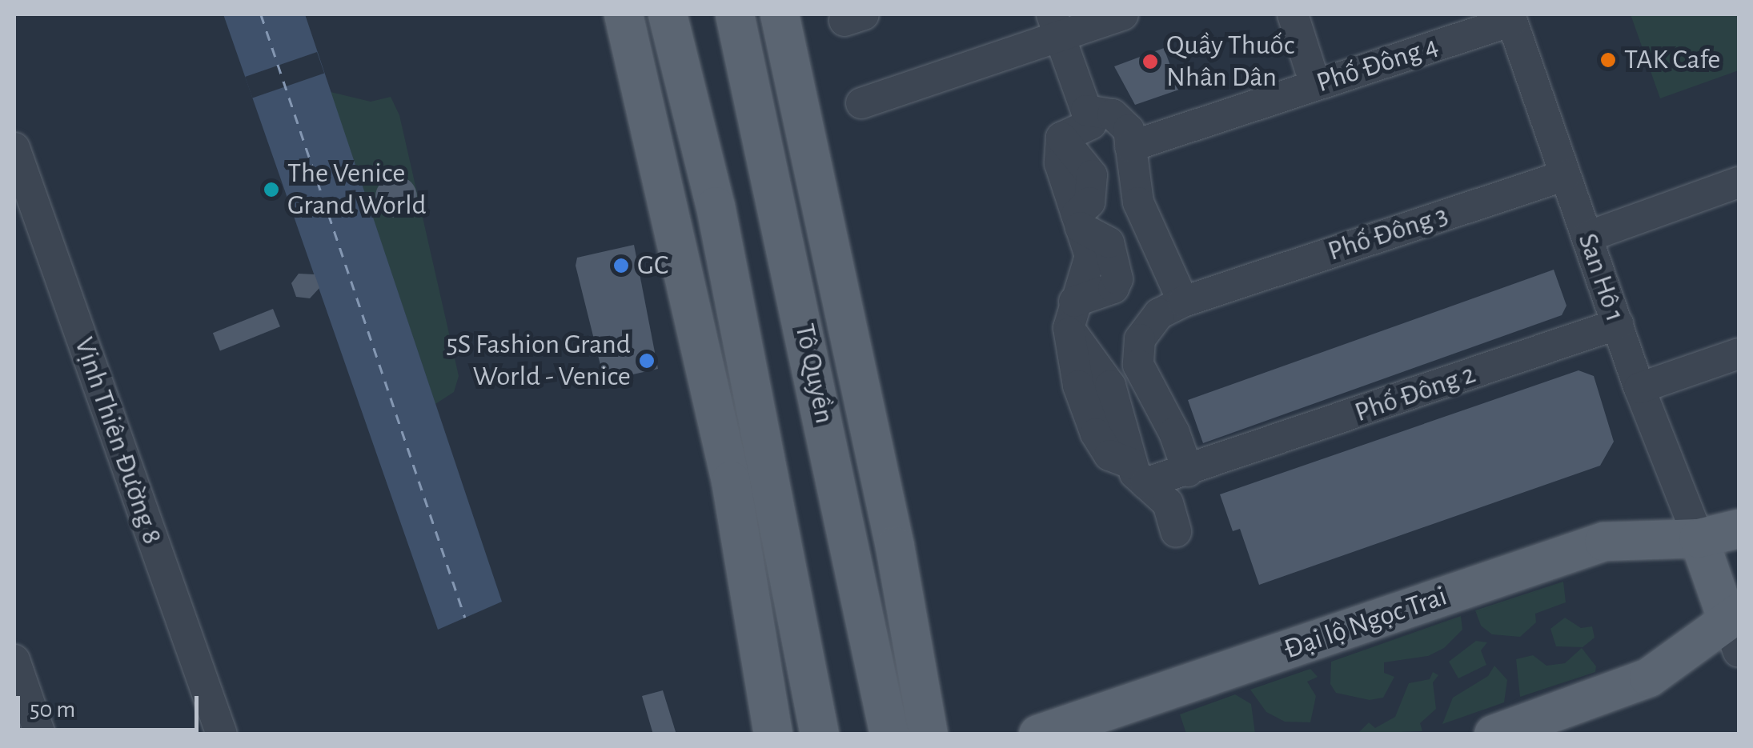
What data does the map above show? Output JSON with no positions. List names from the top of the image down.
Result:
{
  "streets": {
    "main road": ["Tô Quyền", "Đại lộ Ngọc Trai"],
    "street": [
      "Phố Đông 4",
      "Phố Đông 3",
      "San Hô 1",
      "Phố Đông 2",
      "Vịnh Thiên Đường 8"
    ]
  },
  "crossings": [
    ["Phố Đông 4", "San Hô 1"],
    ["Phố Đông 3", "San Hô 1"],
    ["Phố Đông 3", "Phố Đông 2"],
    ["San Hô 1", "Phố Đông 2"],
    ["San Hô 1", "Đại lộ Ngọc Trai"]
  ],
  "places": [
    "TAK Cafe",
    "Quầy Thuốc Nhân Dân",
    "The Venice Grand World",
    "GC",
    "5S Fashion Grand World - Venice"
  ],
  "scale_bar": "50 m"
}
